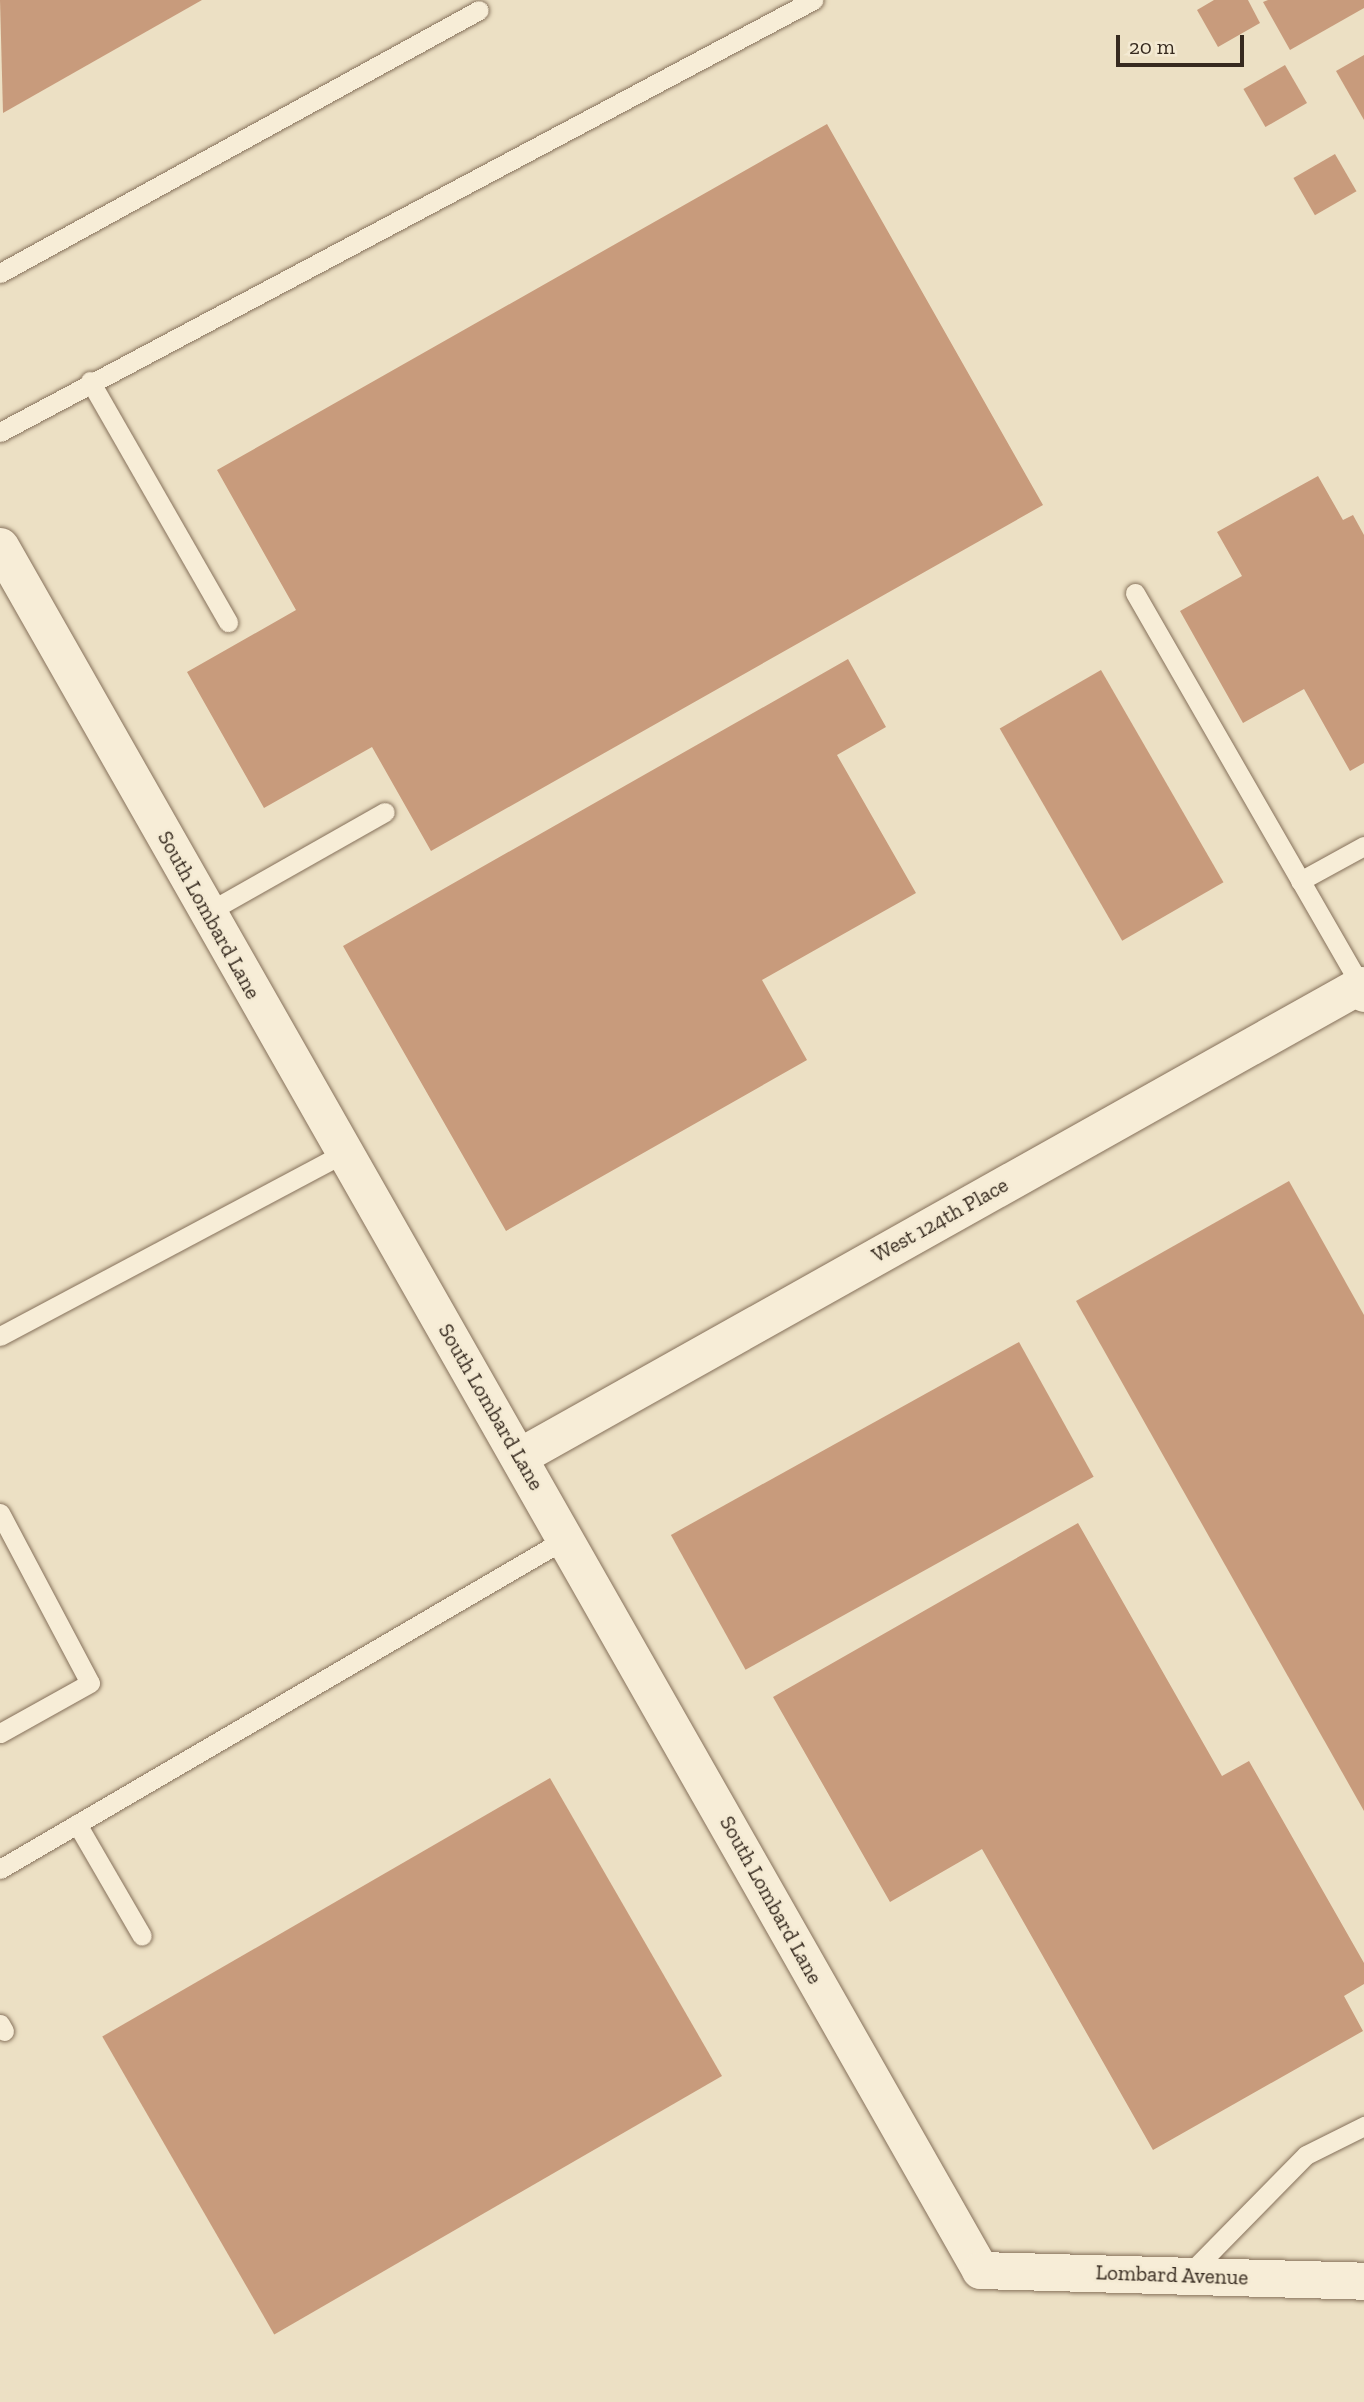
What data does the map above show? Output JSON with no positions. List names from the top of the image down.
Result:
{
  "streets": {
    "street": ["South Lombard Lane", "West 124th Place", "Lombard Avenue"]
  },
  "crossings": [
    ["South Lombard Lane", "West 124th Place"],
    ["South Lombard Lane", "Lombard Avenue"]
  ],
  "scale_bar": "20 m"
}
